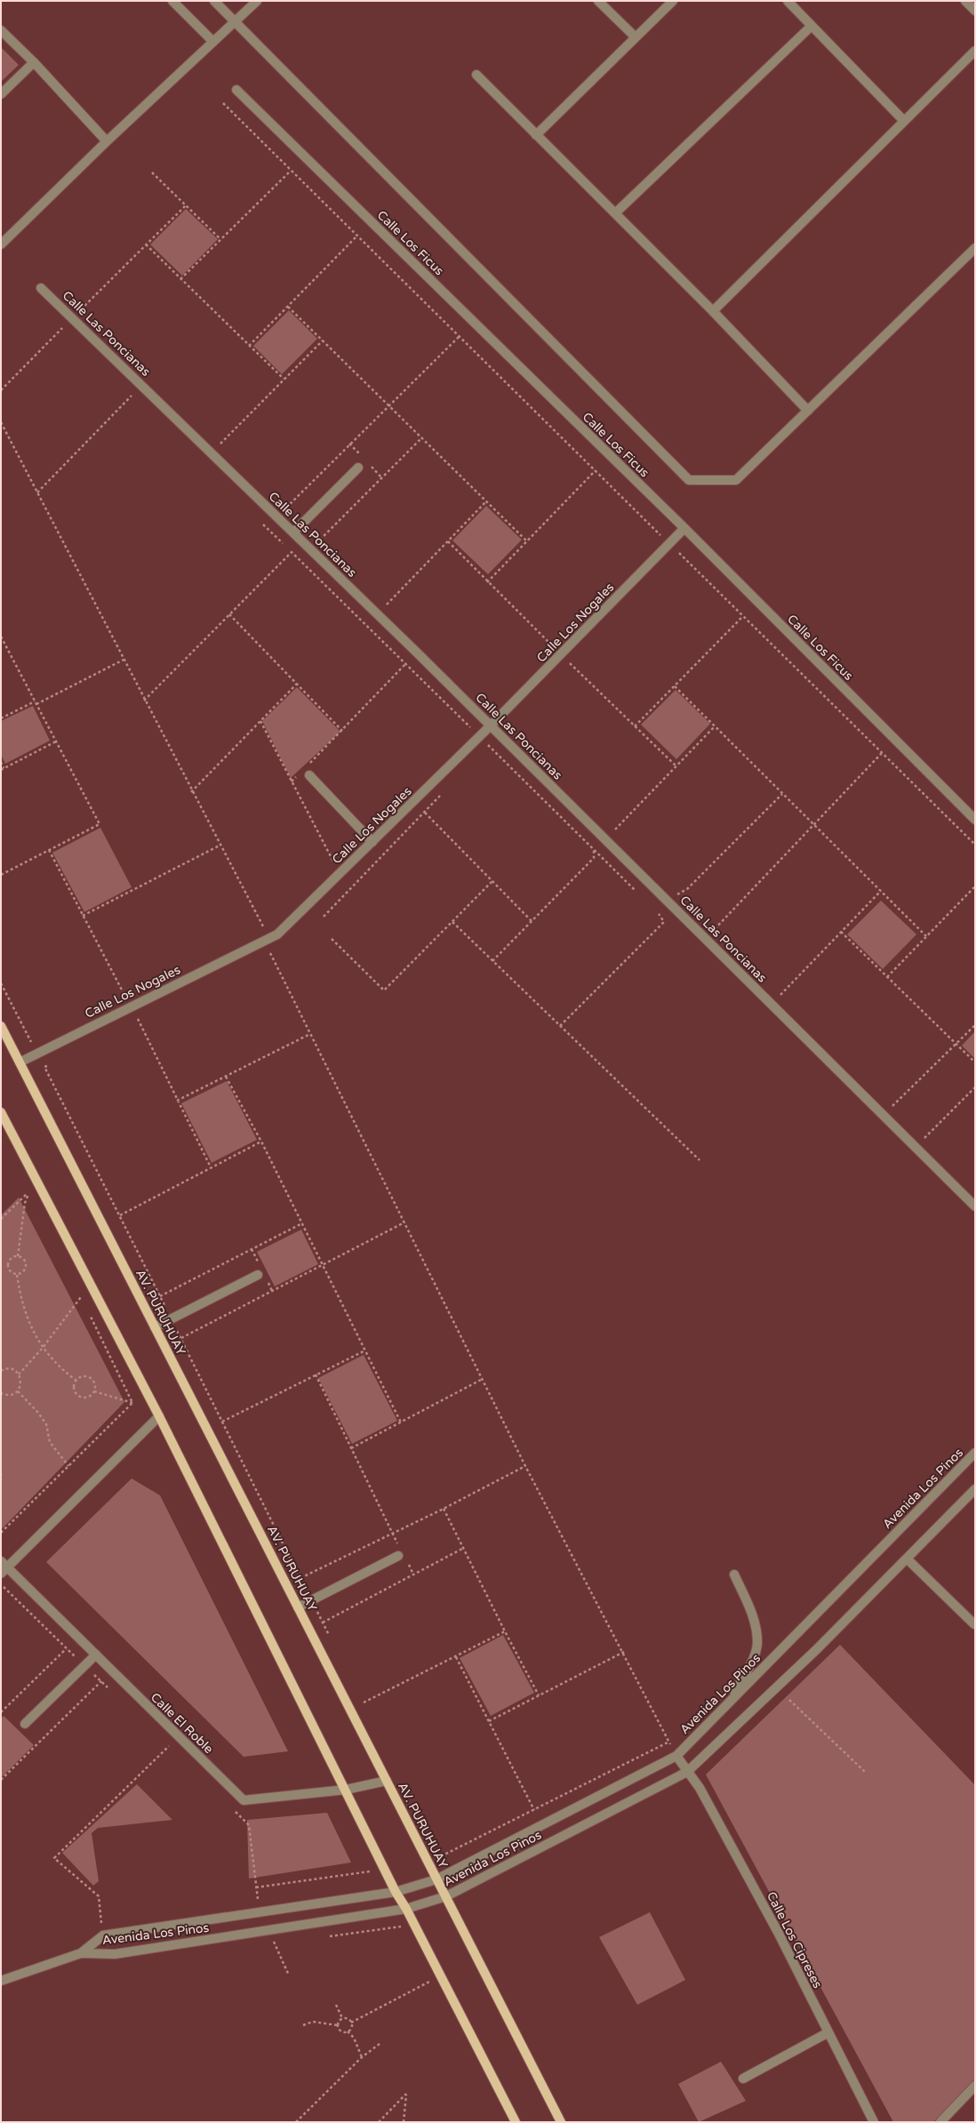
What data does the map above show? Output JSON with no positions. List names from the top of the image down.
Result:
{
  "streets": {
    "main road": ["AV. PURUHUAY"],
    "street": [
      "Calle Los Ficus",
      "Calle Las Poncianas",
      "Calle Los Nogales",
      "Avenida Los Pinos",
      "Calle El Roble",
      "Calle Los Cipreses"
    ]
  },
  "crossings": [
    ["Calle Los Ficus", "Calle Los Nogales"],
    ["Calle Las Poncianas", "Calle Los Nogales"],
    ["Calle Los Nogales", "AV. PURUHUAY"],
    ["AV. PURUHUAY", "Avenida Los Pinos"],
    ["AV. PURUHUAY", "Calle El Roble"],
    ["Avenida Los Pinos", "Calle Los Cipreses"]
  ]
}
